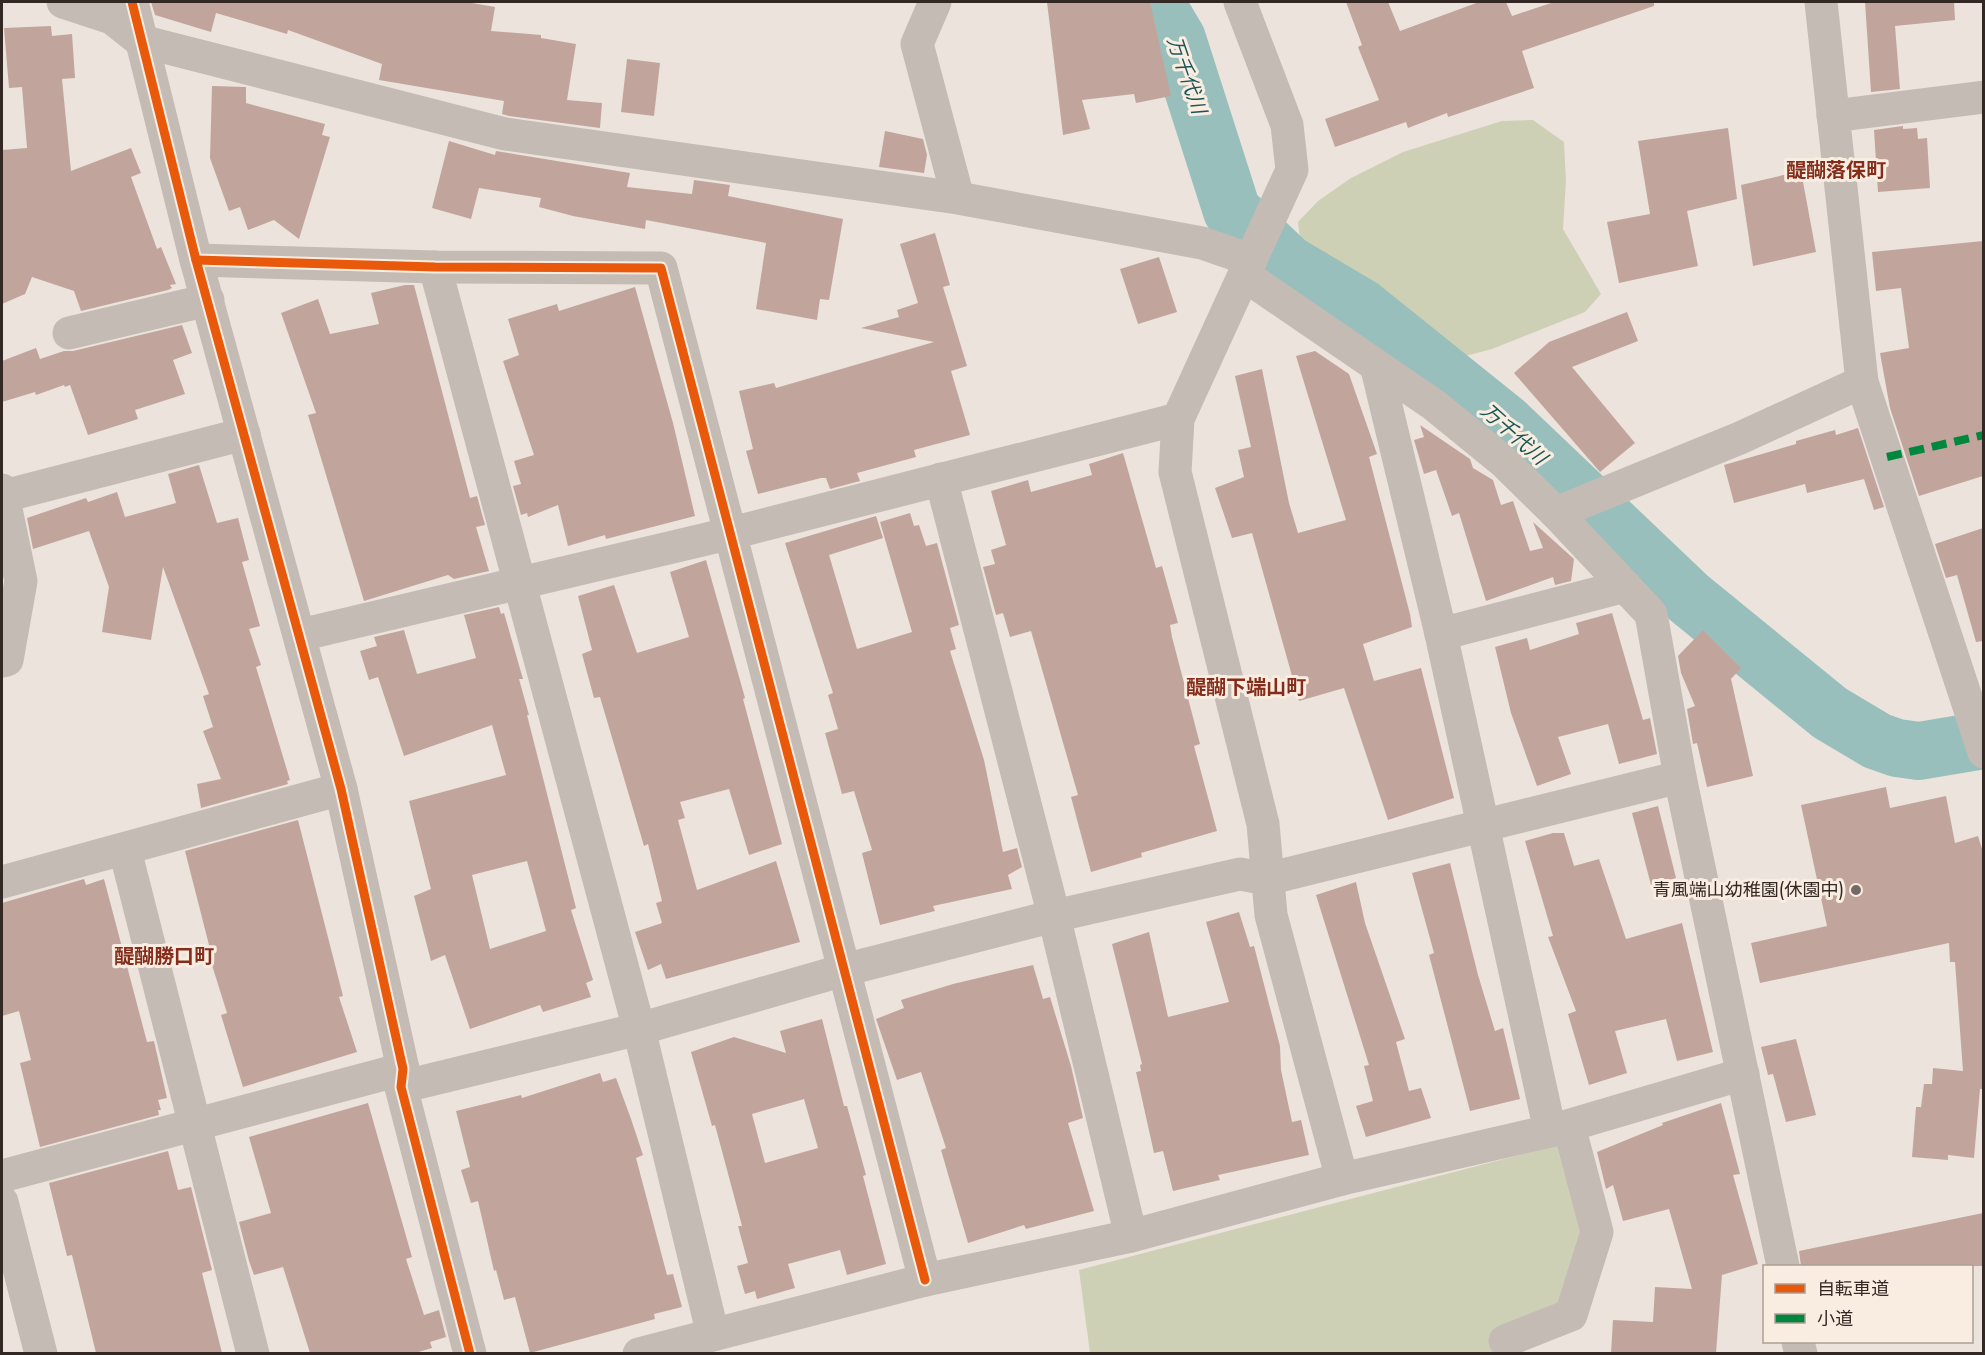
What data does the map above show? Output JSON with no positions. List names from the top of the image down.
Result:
{
  "districts": ["醍醐落保町", "醍醐下端山町", "醍醐勝口町"],
  "water": ["万千代川"],
  "places": ["青風端山幼稚園(休園中)"],
  "legend": ["自転車道", "小道"]
}
